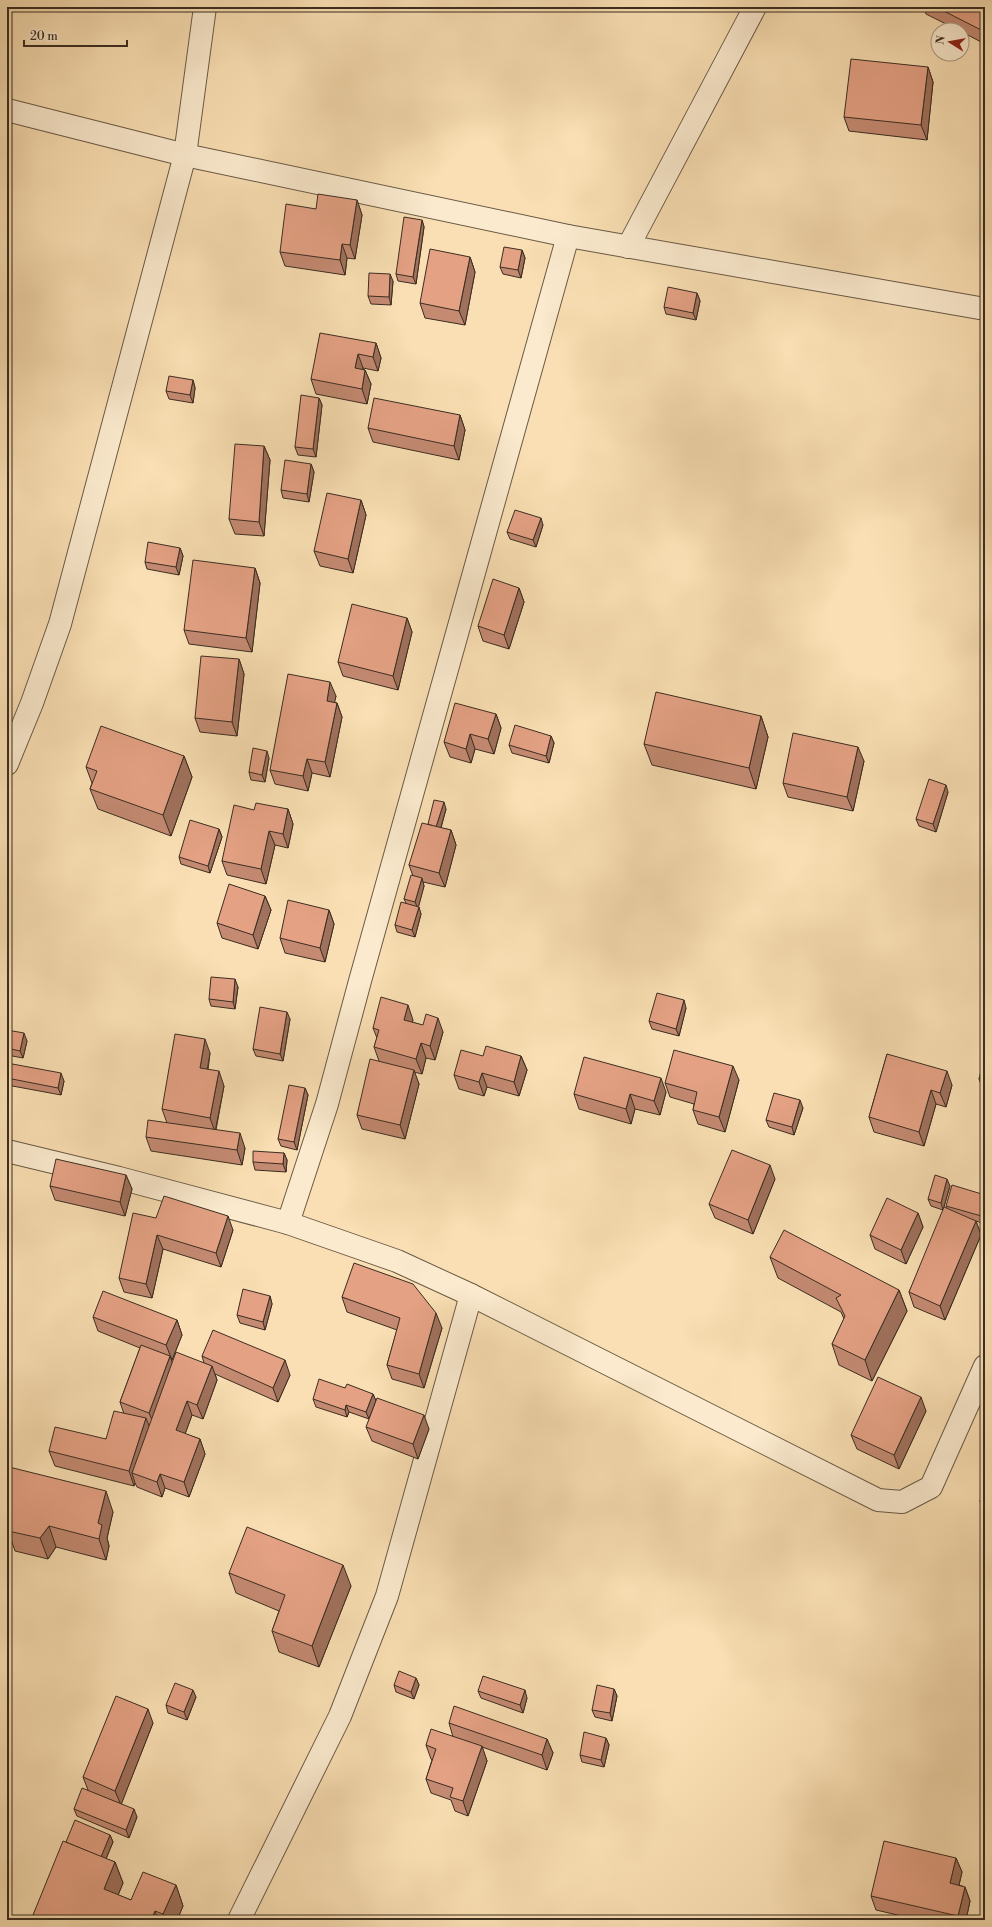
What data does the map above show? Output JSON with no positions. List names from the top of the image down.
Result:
{
  "scale_bar": "20 m",
  "north": "left"
}
